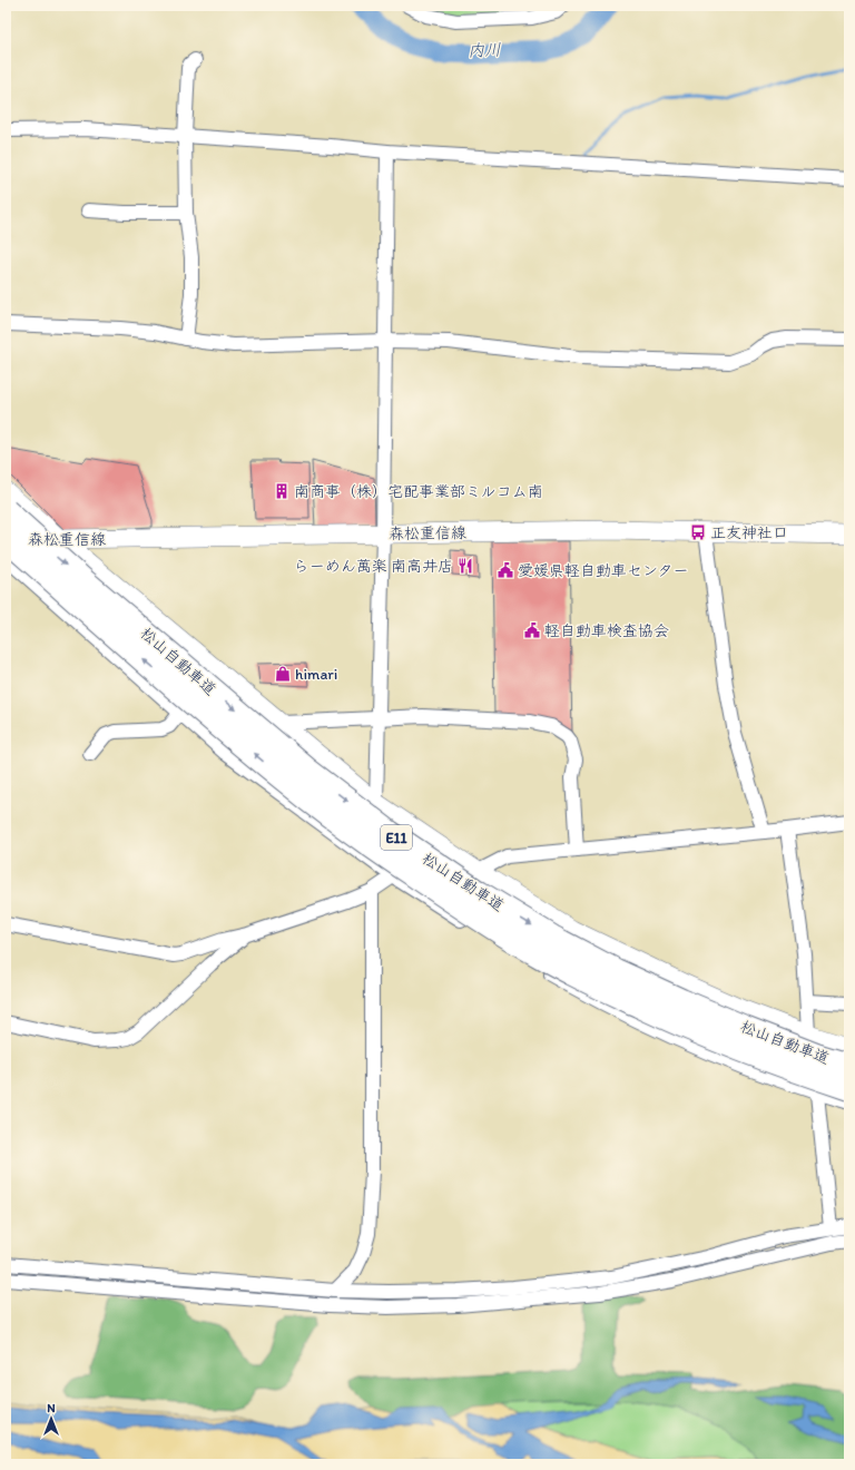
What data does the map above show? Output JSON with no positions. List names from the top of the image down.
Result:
{
  "streets": {
    "highway": ["松山自動車道", "E11"],
    "main road": ["森松重信線"]
  },
  "crossings": [
    ["森松重信線", "松山自動車道"]
  ],
  "water": ["内川"],
  "places": {
    "building": ["南商事（株）宅配事業部ミルコム南"],
    "bus stop": ["正友神社口"],
    "restaurant": ["らーめん萬楽 南高井店"],
    "public building": ["愛媛県軽自動車センター", "軽自動車検査協会"],
    "shop": ["himari"]
  },
  "north": "top"
}
